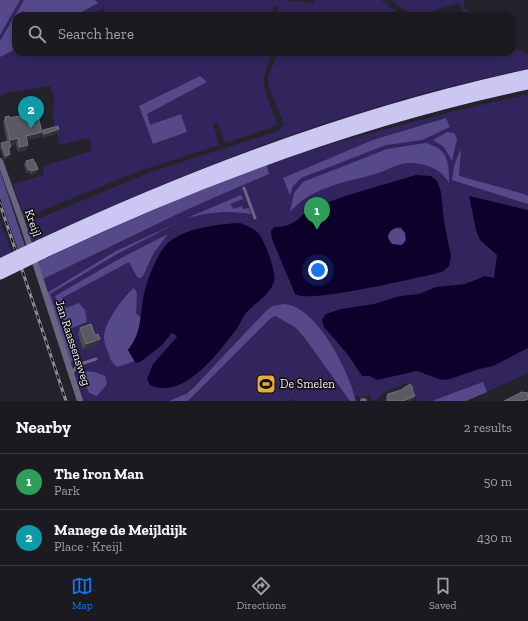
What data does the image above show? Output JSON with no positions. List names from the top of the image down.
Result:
{
  "streets": {
    "street": ["Kreijl", "Jan Raassensweg"]
  },
  "crossings": [
    ["Kreijl", "Jan Raassensweg"]
  ],
  "places": {
    "sports": ["De Smelen"]
  },
  "page": {
    "search": "Search here",
    "pins": ["2", "1"],
    "heading": ["Nearby", "2 results"],
    "list": [
      {
        "mark": "1",
        "name": "The Iron Man",
        "note": "Park",
        "value": "50 m"
      },
      {
        "mark": "2",
        "name": "Manege de Meijldijk",
        "note": "Place · Kreijl",
        "value": "430 m"
      }
    ],
    "nav": ["Map", "Directions", "Saved"]
  }
}
